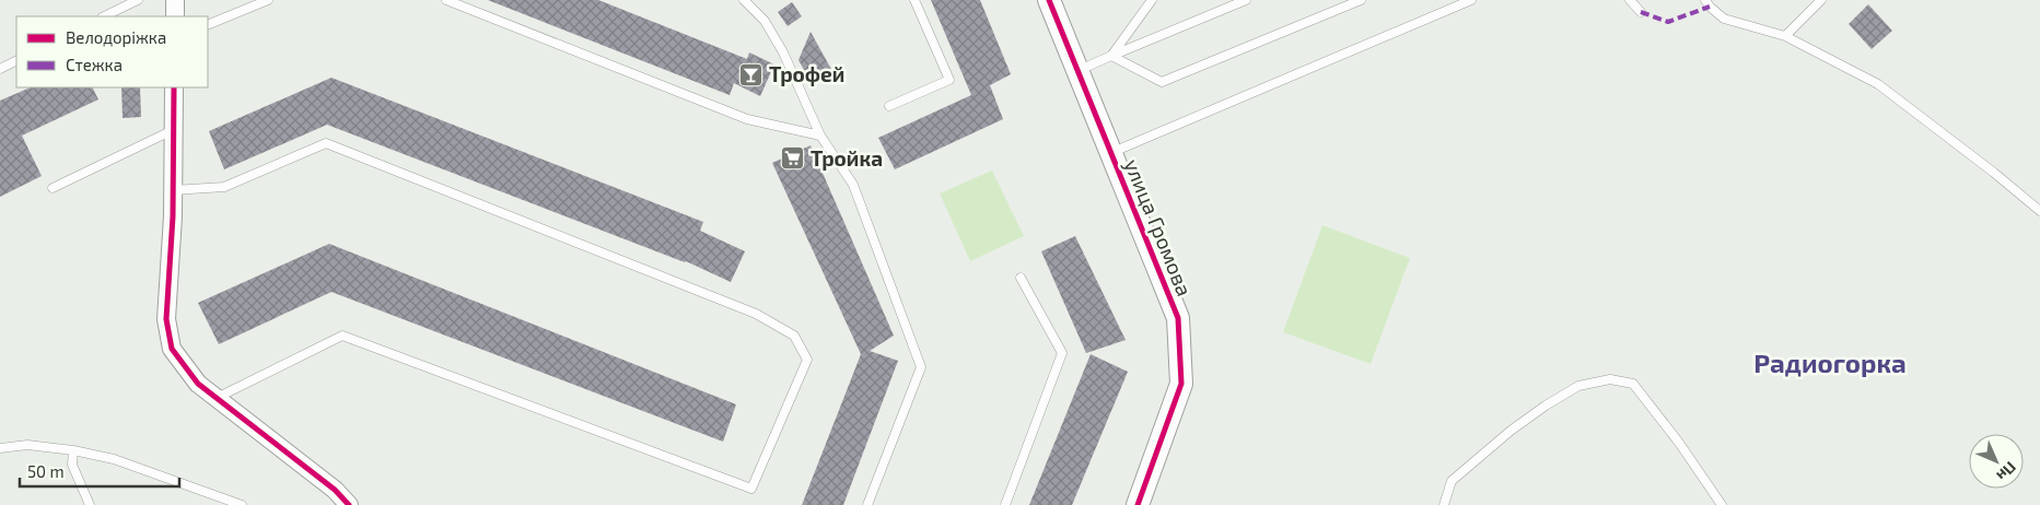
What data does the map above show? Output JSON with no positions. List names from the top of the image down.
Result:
{
  "streets": {
    "street": ["улица Громова"]
  },
  "districts": ["Радиогорка"],
  "places": {
    "bar": ["Трофей"],
    "supermarket": ["Тройка"]
  },
  "legend": ["Велодоріжка", "Стежка"],
  "scale_bar": "50 m",
  "north": "bottom right"
}
